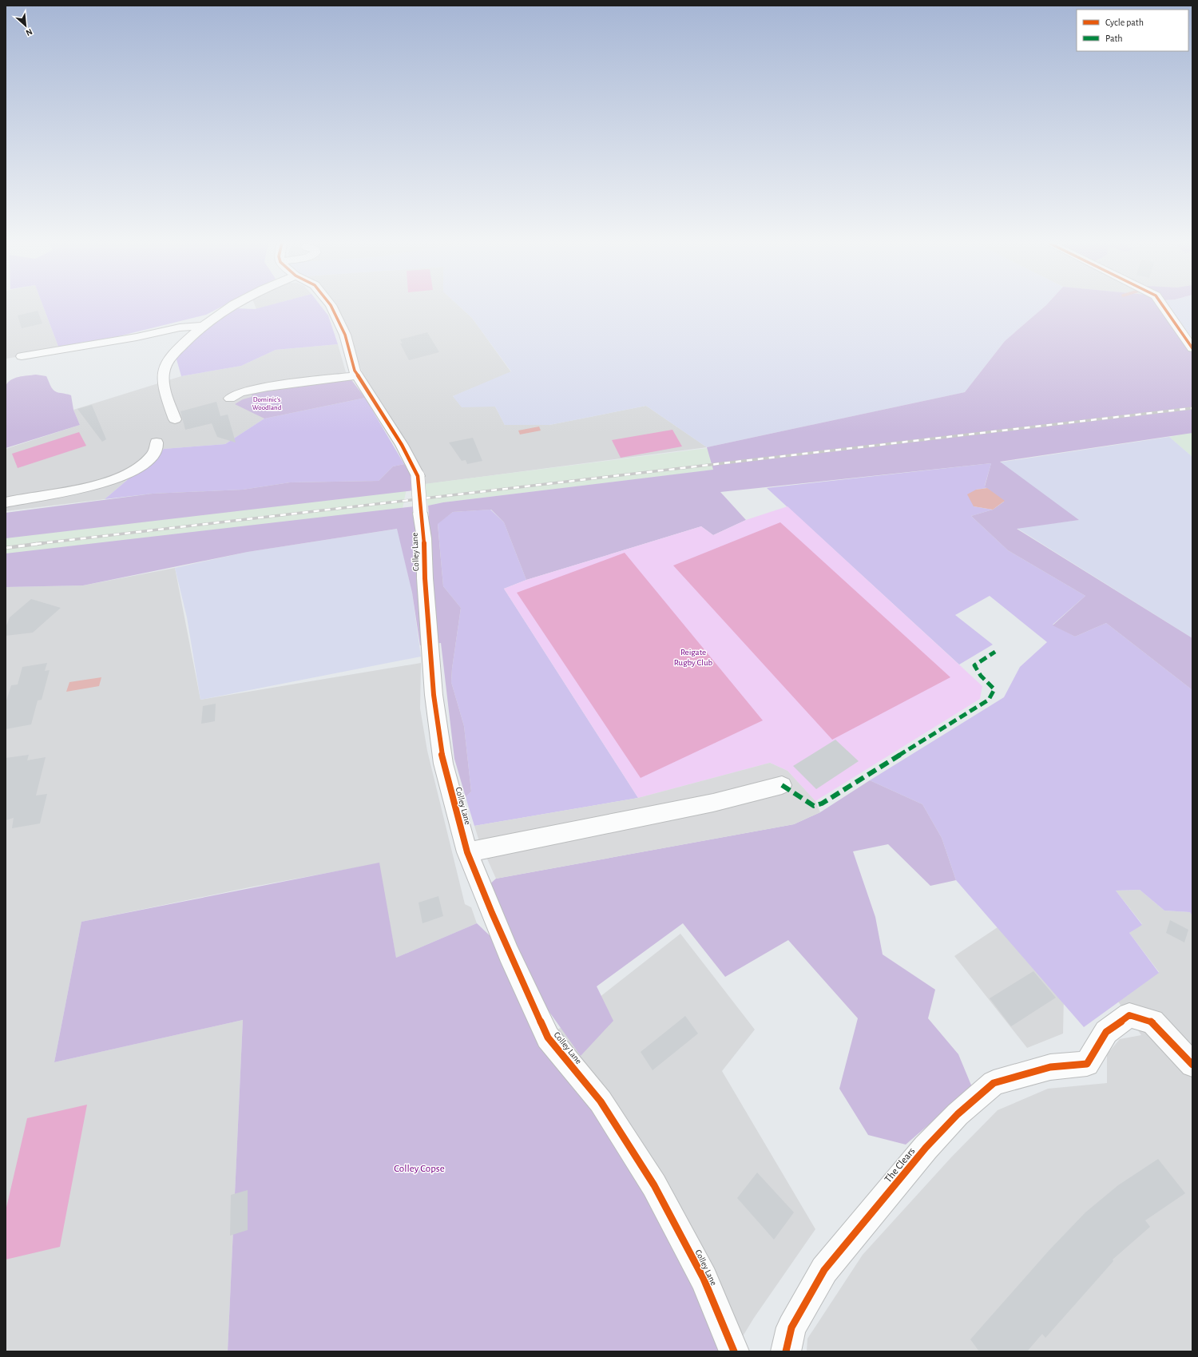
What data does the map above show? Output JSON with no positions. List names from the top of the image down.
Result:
{
  "streets": {
    "street": ["Colley Lane", "The Clears"]
  },
  "parks": ["Dominic's Woodland", "Reigate Rugby Club", "Colley Copse"],
  "legend": ["Cycle path", "Path"],
  "north": "bottom right"
}
